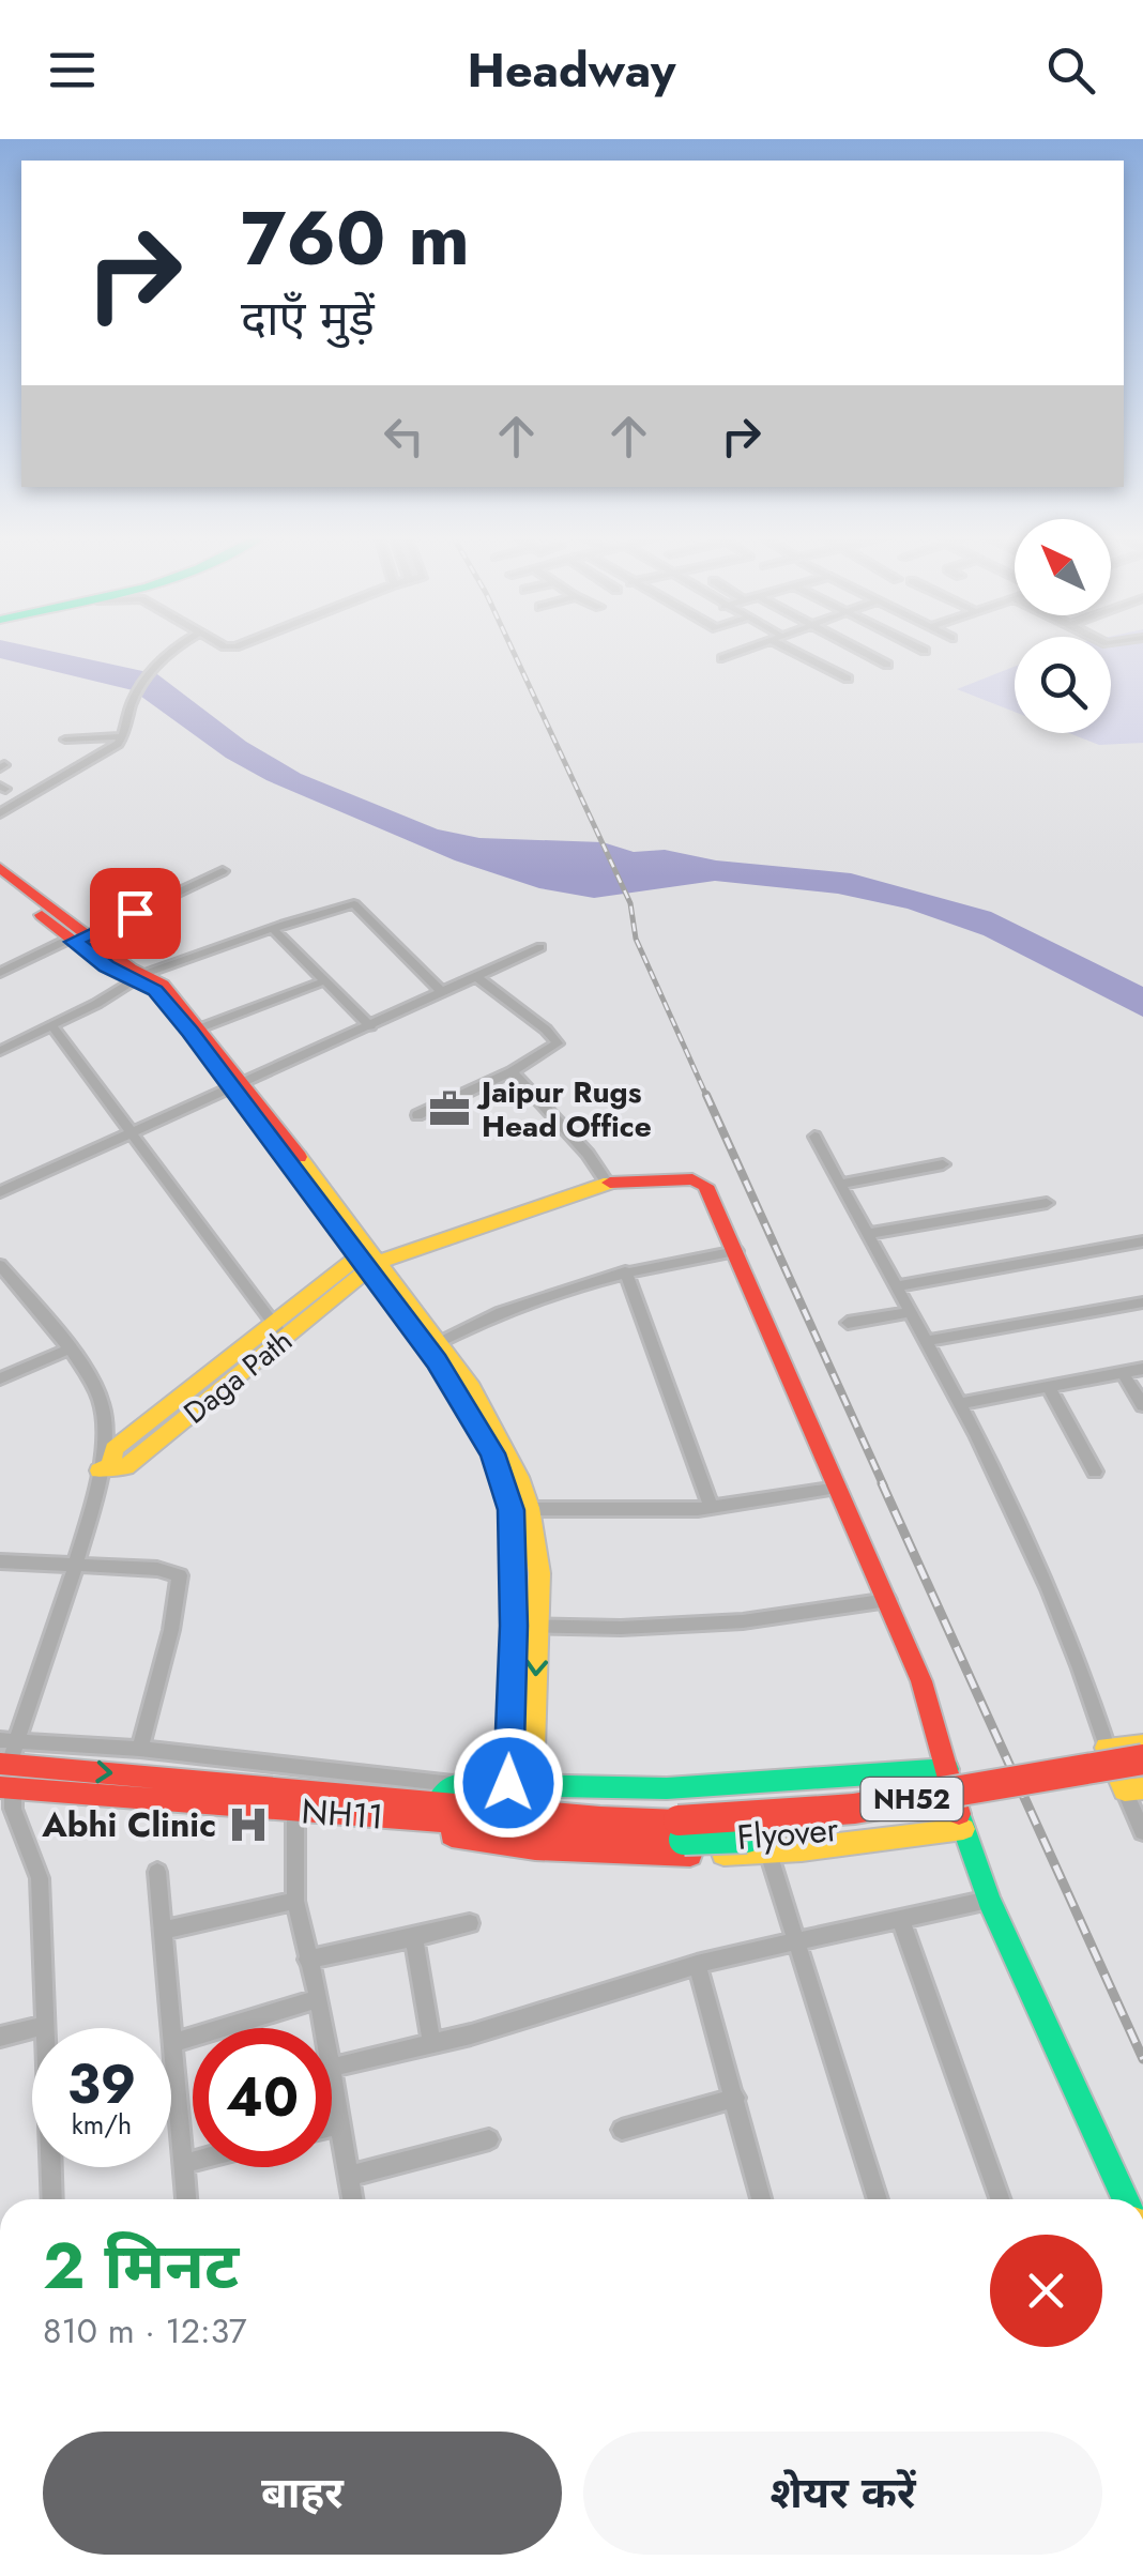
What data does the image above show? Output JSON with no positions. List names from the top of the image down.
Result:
{
  "streets": {
    "main road": [
      "Daga Path",
      "NH52",
      "NH11",
      "Flyover"
    ]
  },
  "crossings": [
    ["NH52", "NH11"],
    ["NH52", "Flyover"],
    ["NH11", "Flyover"]
  ],
  "places": {
    "office": ["Jaipur Rugs Head Office"],
    "hospital": ["Abhi Clinic"]
  },
  "north": "top left",
  "page": {
    "header": "Headway",
    "turn": ["760 m", "दाएँ मुड़ें"],
    "speed": "39 km/h",
    "limit": "40",
    "heading": ["2 मिनट", "810 m · 12:37"],
    "buttons": ["बाहर", "शेयर करें"]
  }
}
